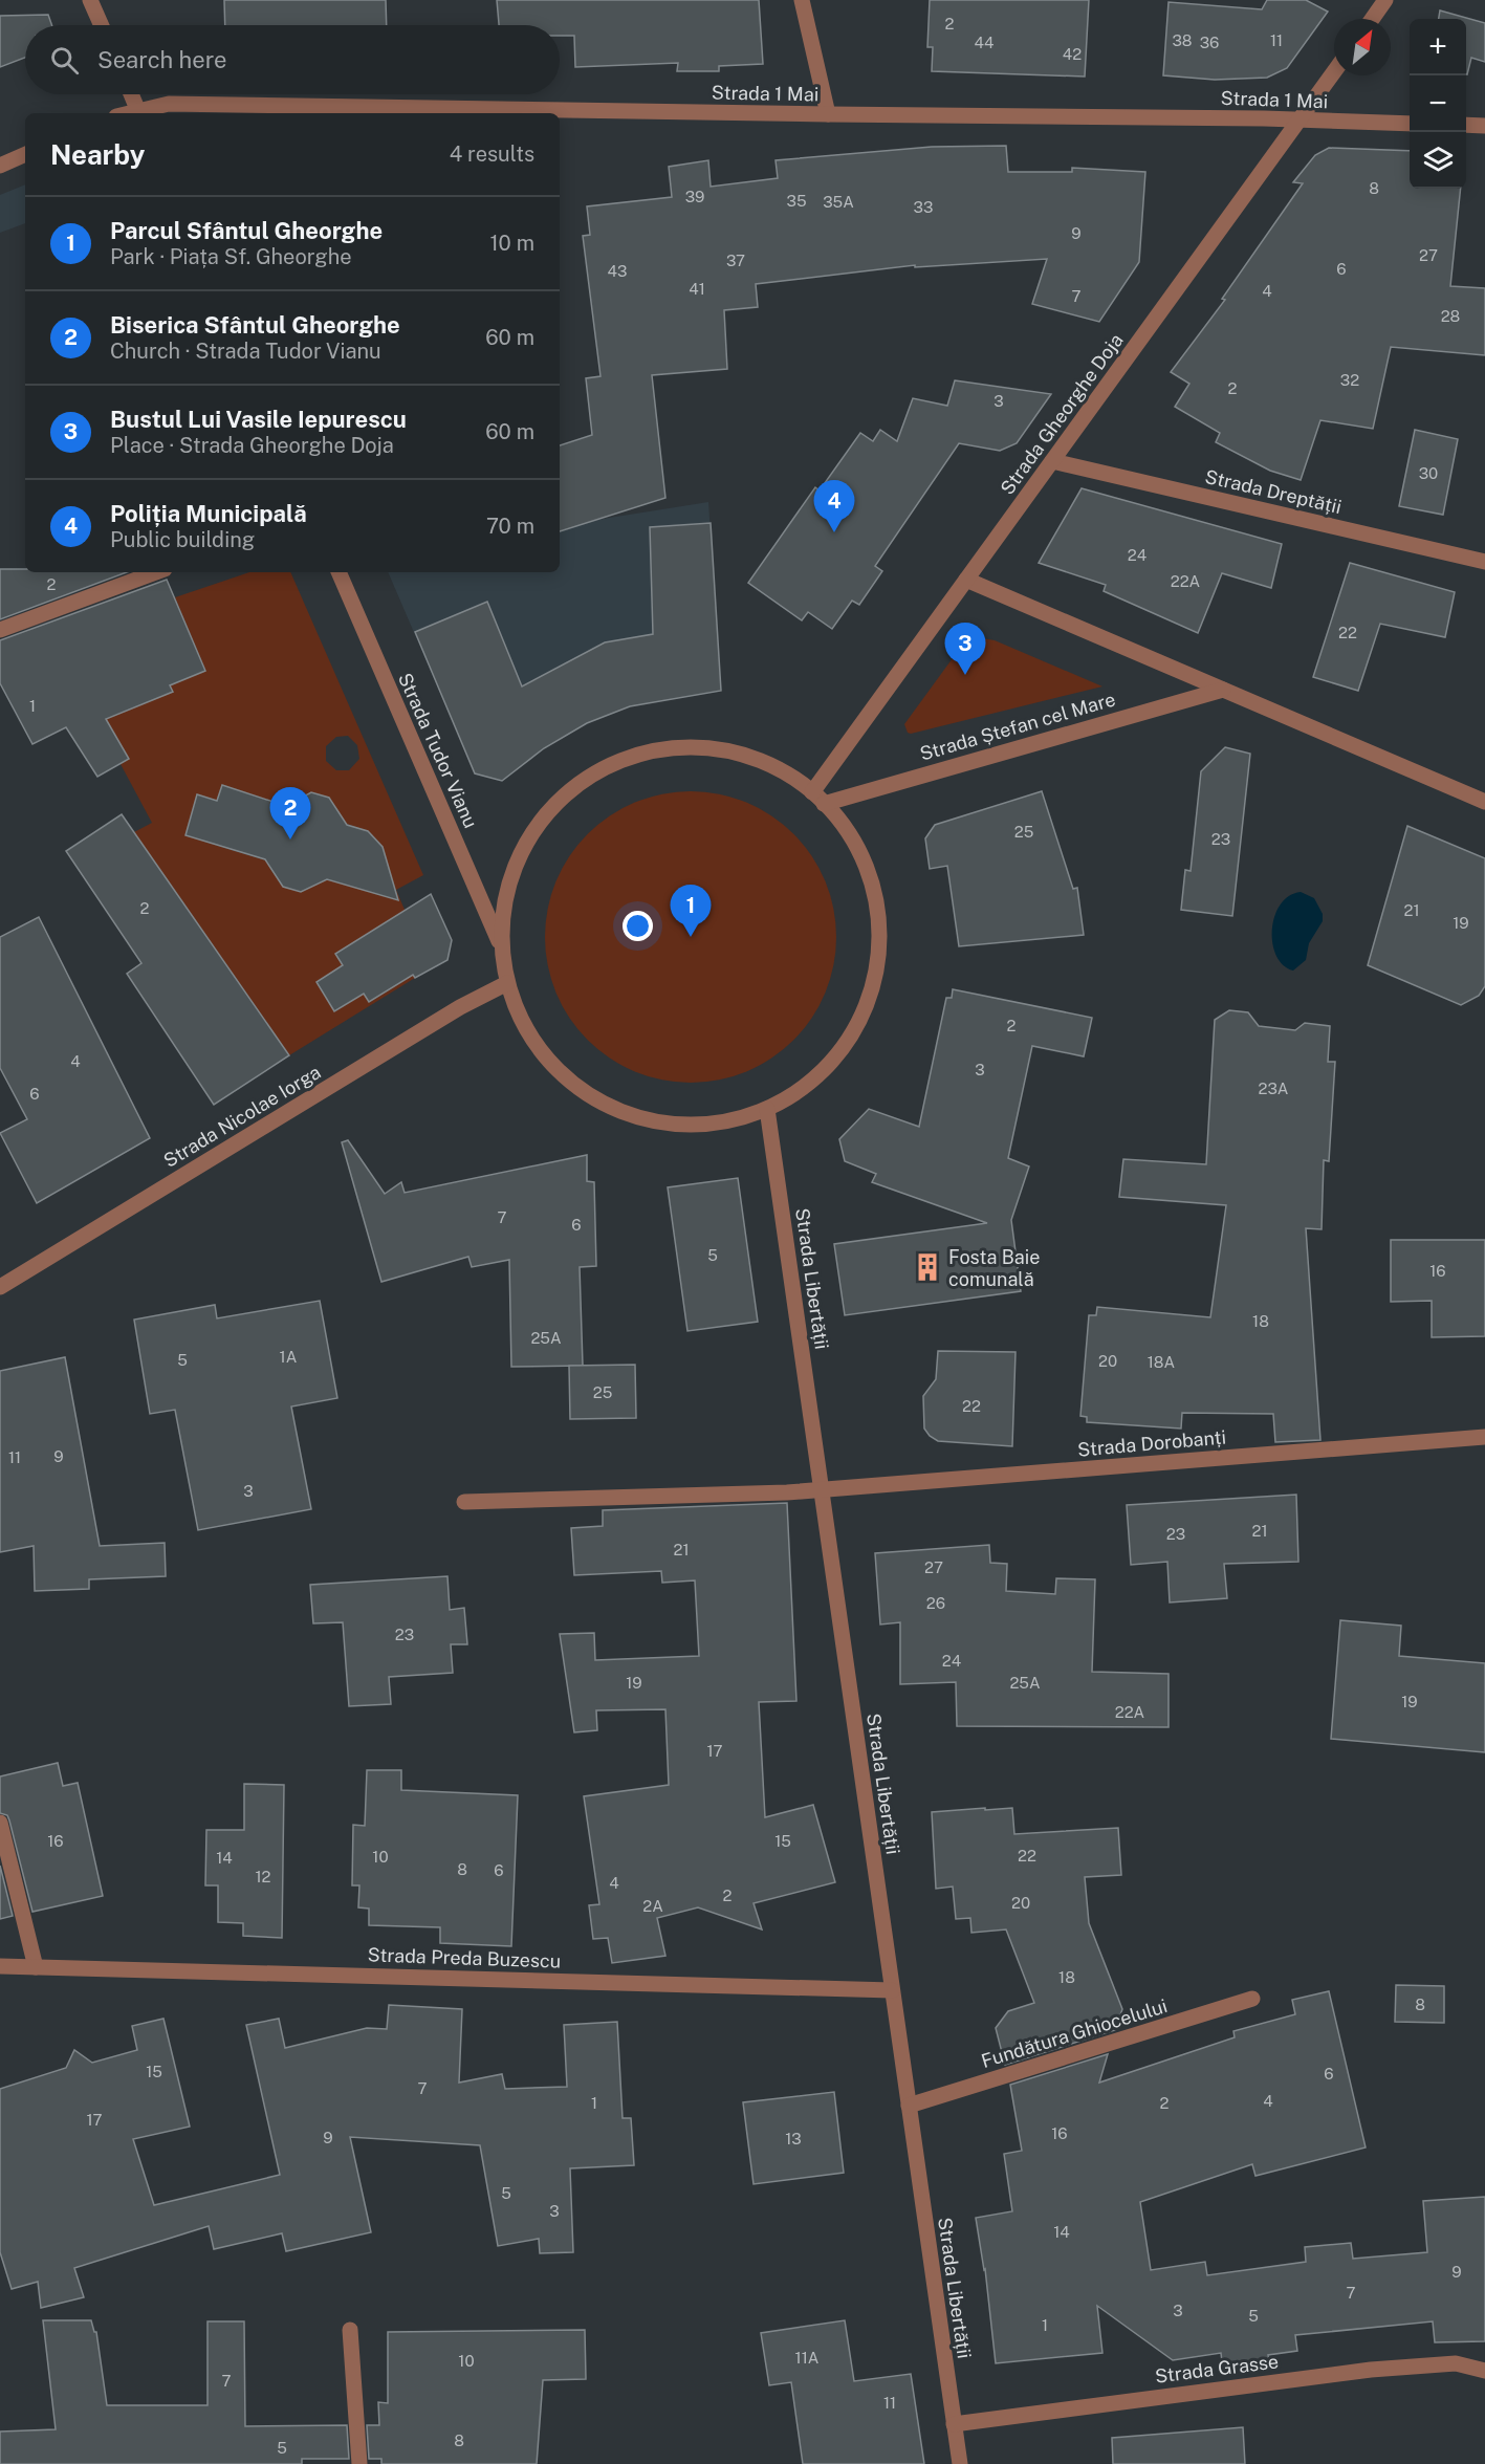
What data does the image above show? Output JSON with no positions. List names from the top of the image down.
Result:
{
  "streets": {
    "street": [
      "Strada 1 Mai",
      "Strada Gheorghe Doja",
      "Strada Dreptății",
      "Strada Ștefan cel Mare",
      "Strada Tudor Vianu",
      "Strada Nicolae Iorga",
      "Strada Libertății",
      "Strada Dorobanți",
      "Strada Preda Buzescu",
      "Fundătura Ghiocelului",
      "Strada Grasse"
    ]
  },
  "crossings": [
    ["Strada 1 Mai", "Strada Gheorghe Doja"],
    ["Strada Gheorghe Doja", "Strada Dreptății"],
    ["Strada Gheorghe Doja", "Strada Ștefan cel Mare"],
    ["Strada Libertății", "Strada Dorobanți"],
    ["Strada Libertății", "Strada Preda Buzescu"],
    ["Strada Libertății", "Fundătura Ghiocelului"],
    ["Strada Libertății", "Strada Grasse"]
  ],
  "places": {
    "building": ["Fosta Baie comunală"]
  },
  "house_numbers": [
    "2",
    "38",
    "11",
    "44",
    "36",
    "42",
    "8",
    "39",
    "35",
    "35A",
    "33",
    "9",
    "27",
    "37",
    "6",
    "43",
    "41",
    "4",
    "7",
    "28",
    "32",
    "2",
    "3",
    "30",
    "24",
    "22A",
    "2",
    "22",
    "1",
    "25",
    "23",
    "2",
    "21",
    "19",
    "2",
    "4",
    "3",
    "23A",
    "6",
    "7",
    "6",
    "5",
    "16",
    "18",
    "25A",
    "1A",
    "5",
    "20",
    "18A",
    "25",
    "22",
    "9",
    "11",
    "3",
    "21",
    "23",
    "21",
    "27",
    "26",
    "23",
    "24",
    "19",
    "25A",
    "19",
    "22A",
    "17",
    "16",
    "15",
    "22",
    "10",
    "14",
    "8",
    "6",
    "12",
    "4",
    "2",
    "20",
    "2A",
    "18",
    "8",
    "15",
    "6",
    "7",
    "4",
    "1",
    "2",
    "17",
    "16",
    "9",
    "13",
    "5",
    "3",
    "14",
    "9",
    "7",
    "3",
    "5",
    "1",
    "11A",
    "10",
    "7",
    "11",
    "8",
    "5"
  ],
  "north": "top right",
  "page": {
    "map_buttons": ["+", "−"],
    "search": "Search here",
    "heading": ["Nearby", "4 results"],
    "list": [
      {
        "mark": "1",
        "name": "Parcul Sfântul Gheorghe",
        "note": "Park · Piața Sf. Gheorghe",
        "value": "10 m"
      },
      {
        "mark": "2",
        "name": "Biserica Sfântul Gheorghe",
        "note": "Church · Strada Tudor Vianu",
        "value": "60 m"
      },
      {
        "mark": "3",
        "name": "Bustul Lui Vasile Iepurescu",
        "note": "Place · Strada Gheorghe Doja",
        "value": "60 m"
      },
      {
        "mark": "4",
        "name": "Poliția Municipală",
        "note": "Public building",
        "value": "70 m"
      }
    ],
    "pins": [
      "4",
      "3",
      "2",
      "1"
    ]
  }
}
